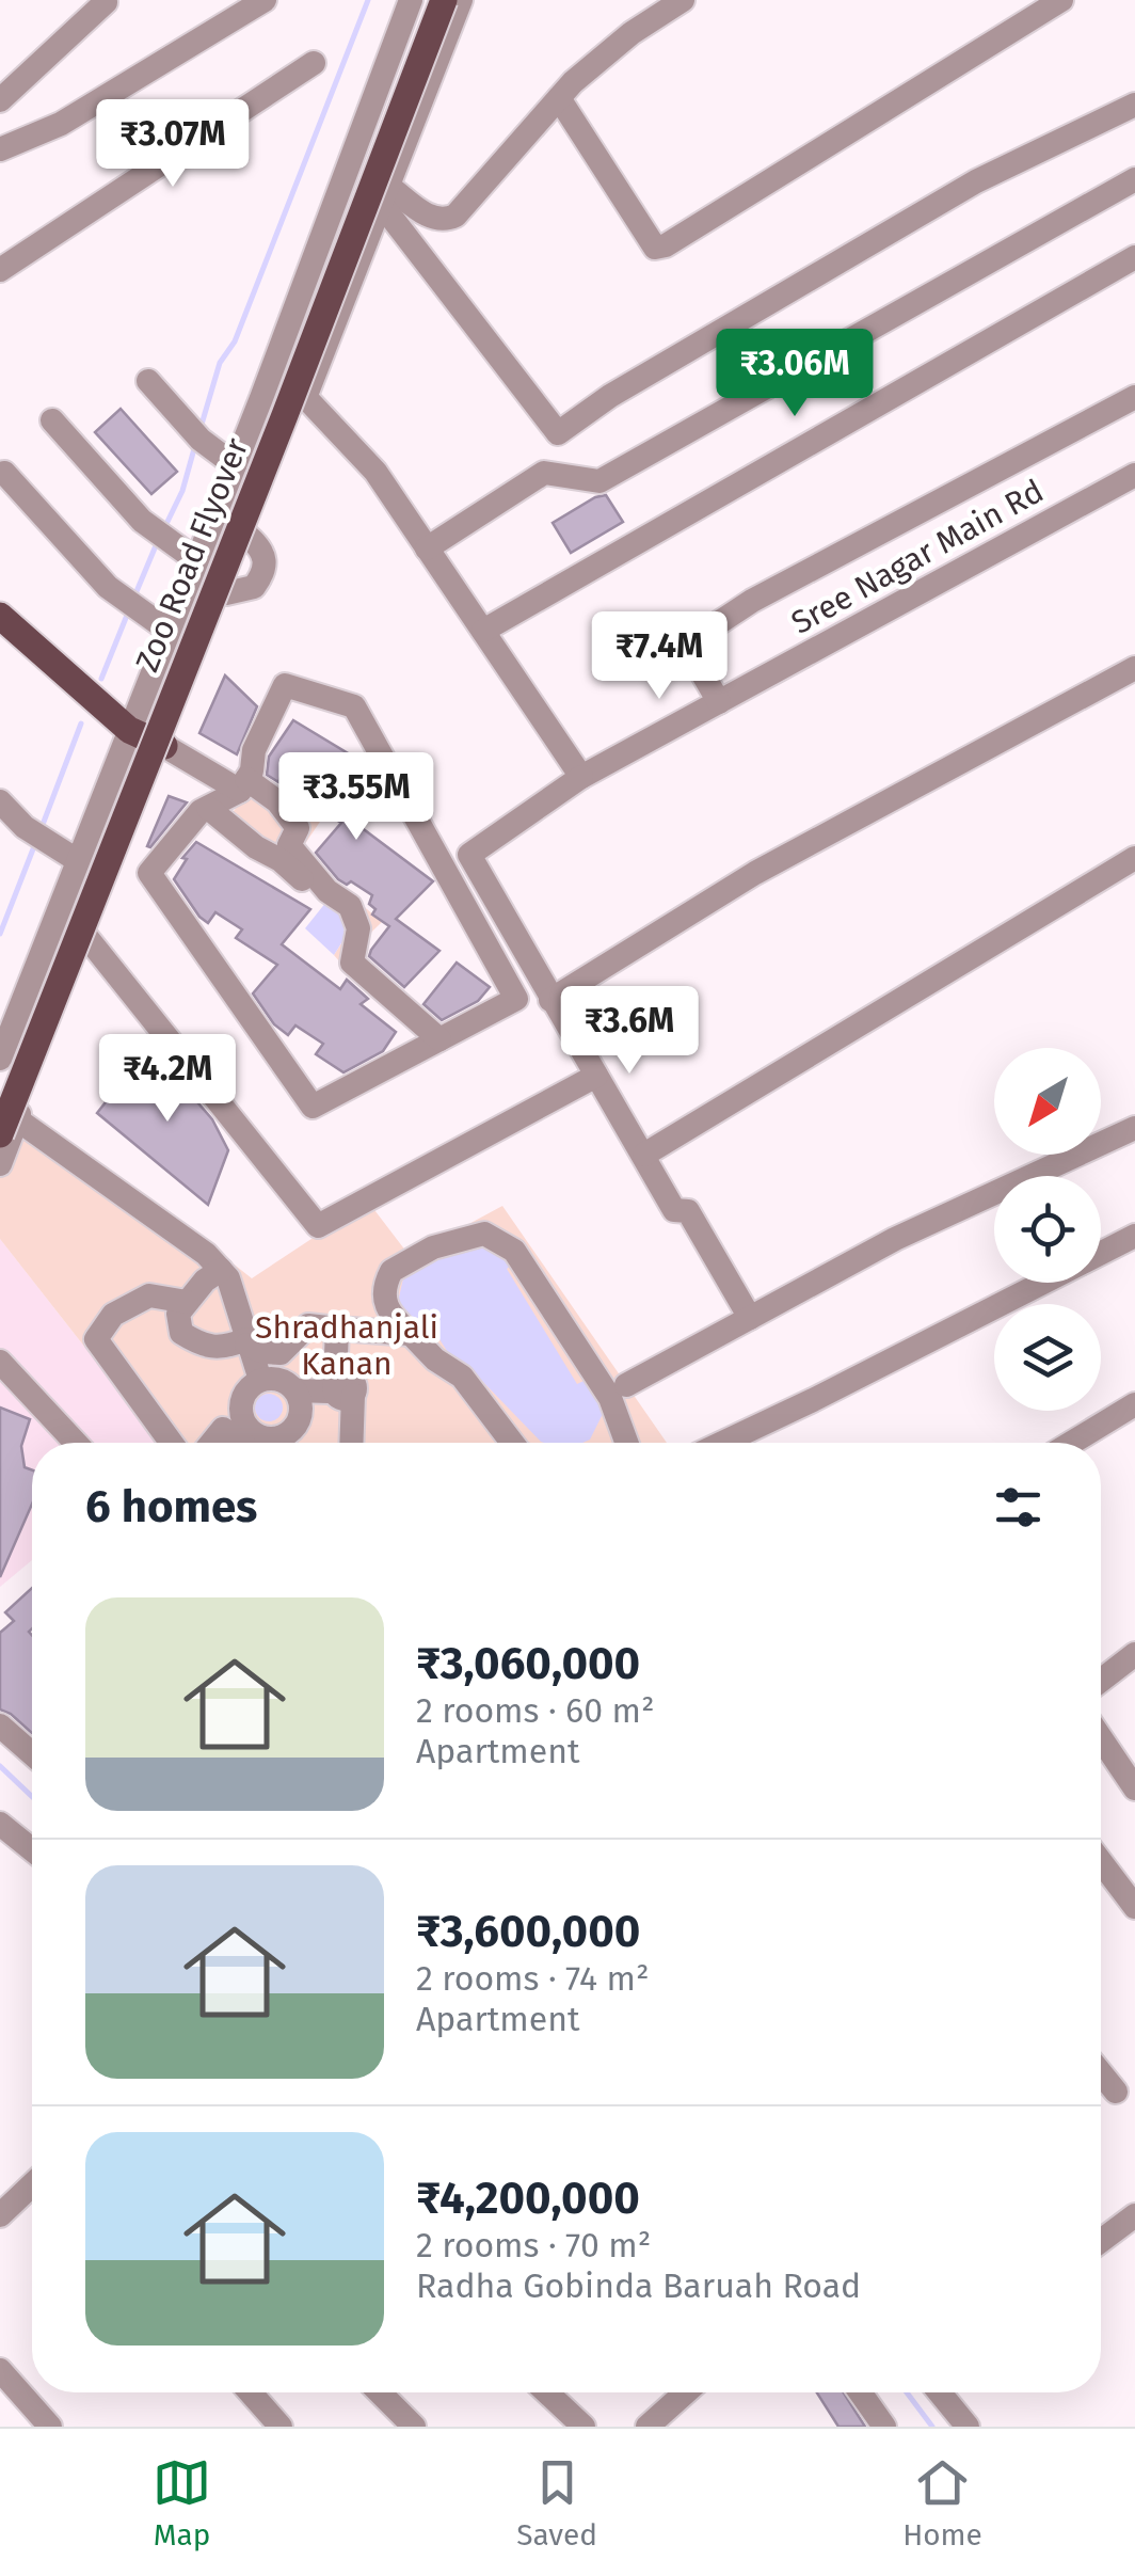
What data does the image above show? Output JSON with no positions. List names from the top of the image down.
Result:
{
  "streets": {
    "main road": ["Zoo Road Flyover"],
    "street": ["Sree Nagar Main Rd"]
  },
  "parks": ["Shradhanjali Kanan"],
  "north": "bottom left",
  "page": {
    "price": [
      "₹3.07M",
      "₹3.06M",
      "₹7.4M",
      "₹3.55M",
      "₹3.6M",
      "₹4.2M"
    ],
    "heading": "6 homes",
    "list": [
      {
        "name": "₹3,060,000",
        "note": "2 rooms · 60 m² · Apartment"
      },
      {
        "name": "₹3,600,000",
        "note": "2 rooms · 74 m² · Apartment"
      },
      {
        "name": "₹4,200,000",
        "note": "2 rooms · 70 m² · Radha Gobinda Baruah Road"
      }
    ],
    "tabs": ["Map", "Saved", "Home"]
  }
}
